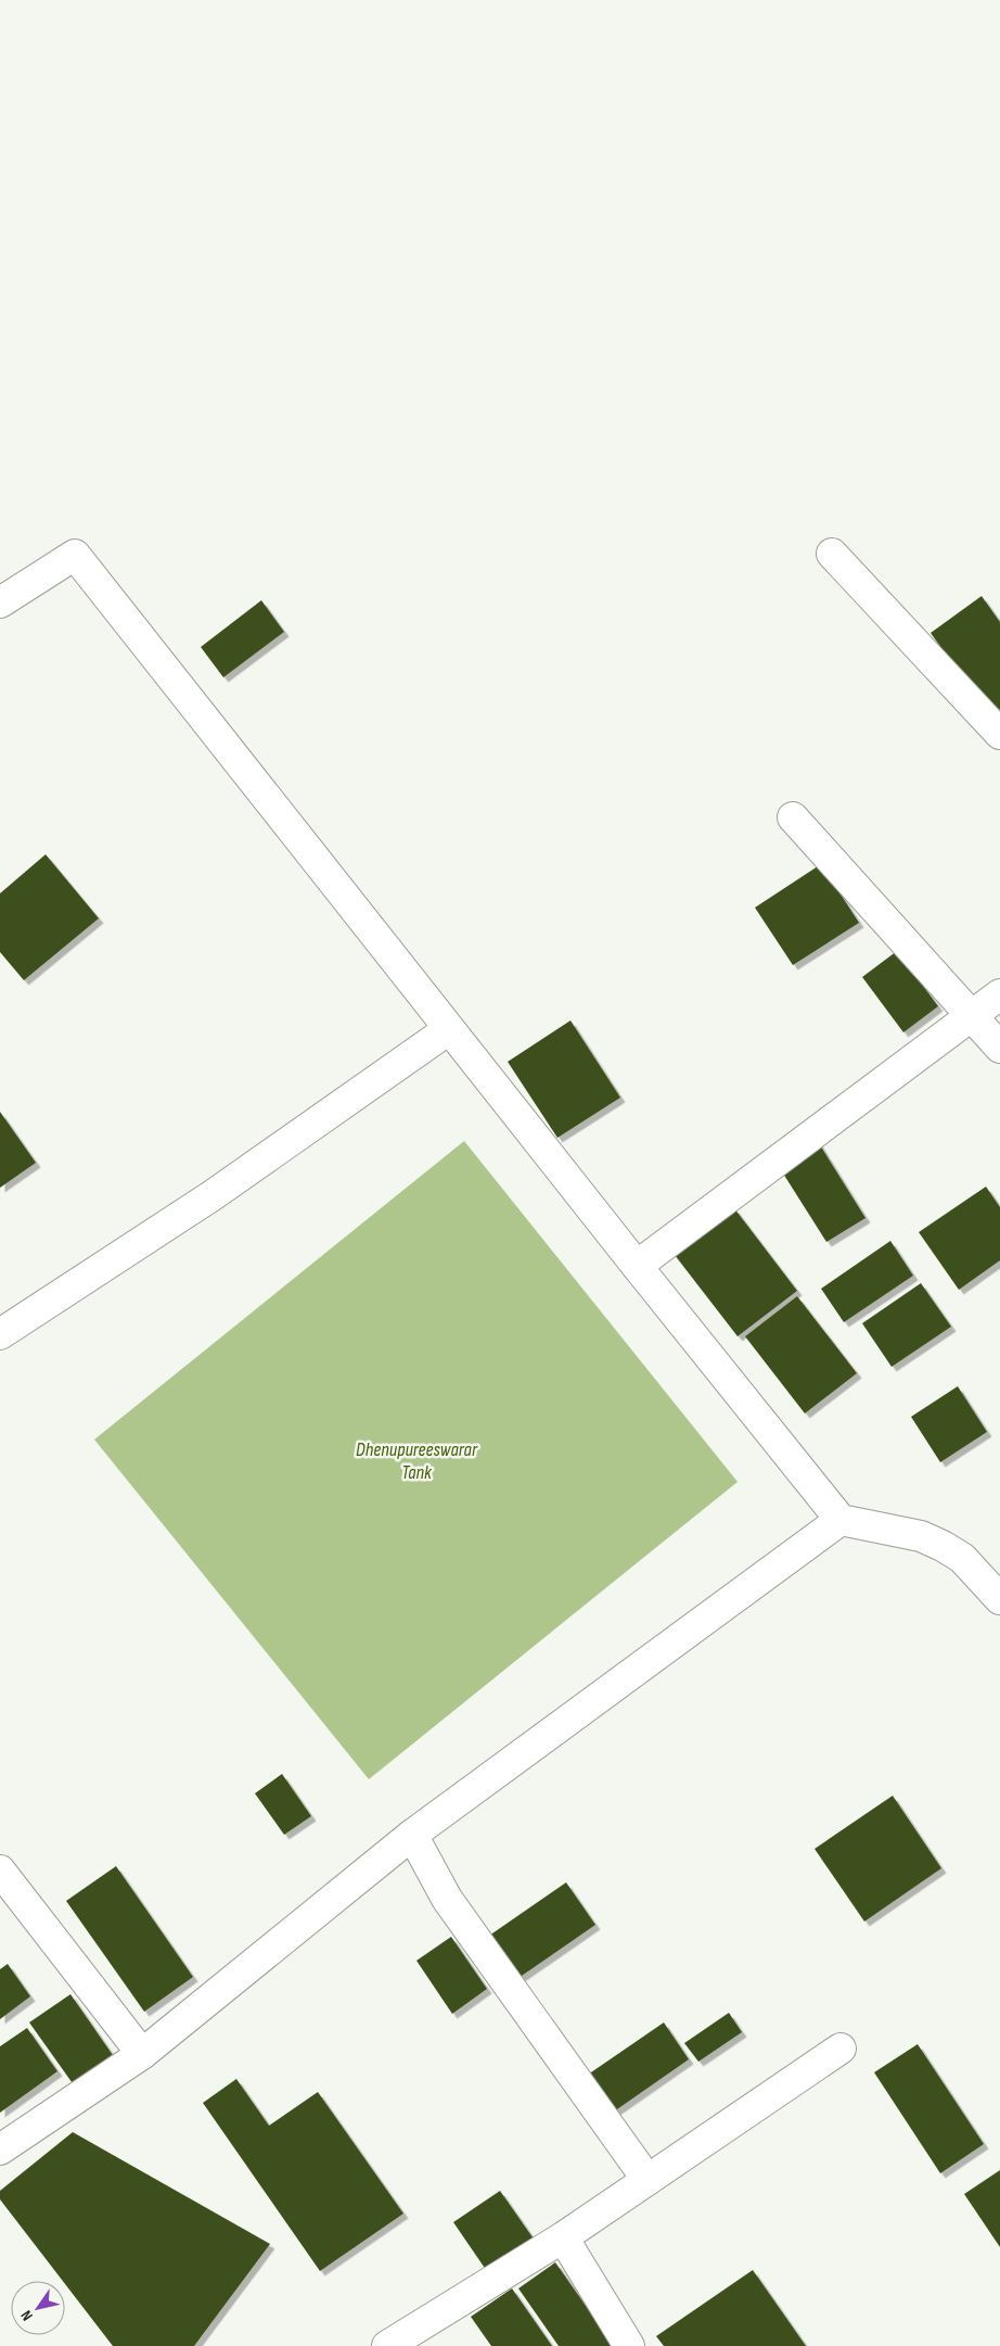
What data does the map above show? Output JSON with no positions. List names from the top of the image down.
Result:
{
  "water": ["Dhenupureeswarar Tank"],
  "north": "bottom left"
}
